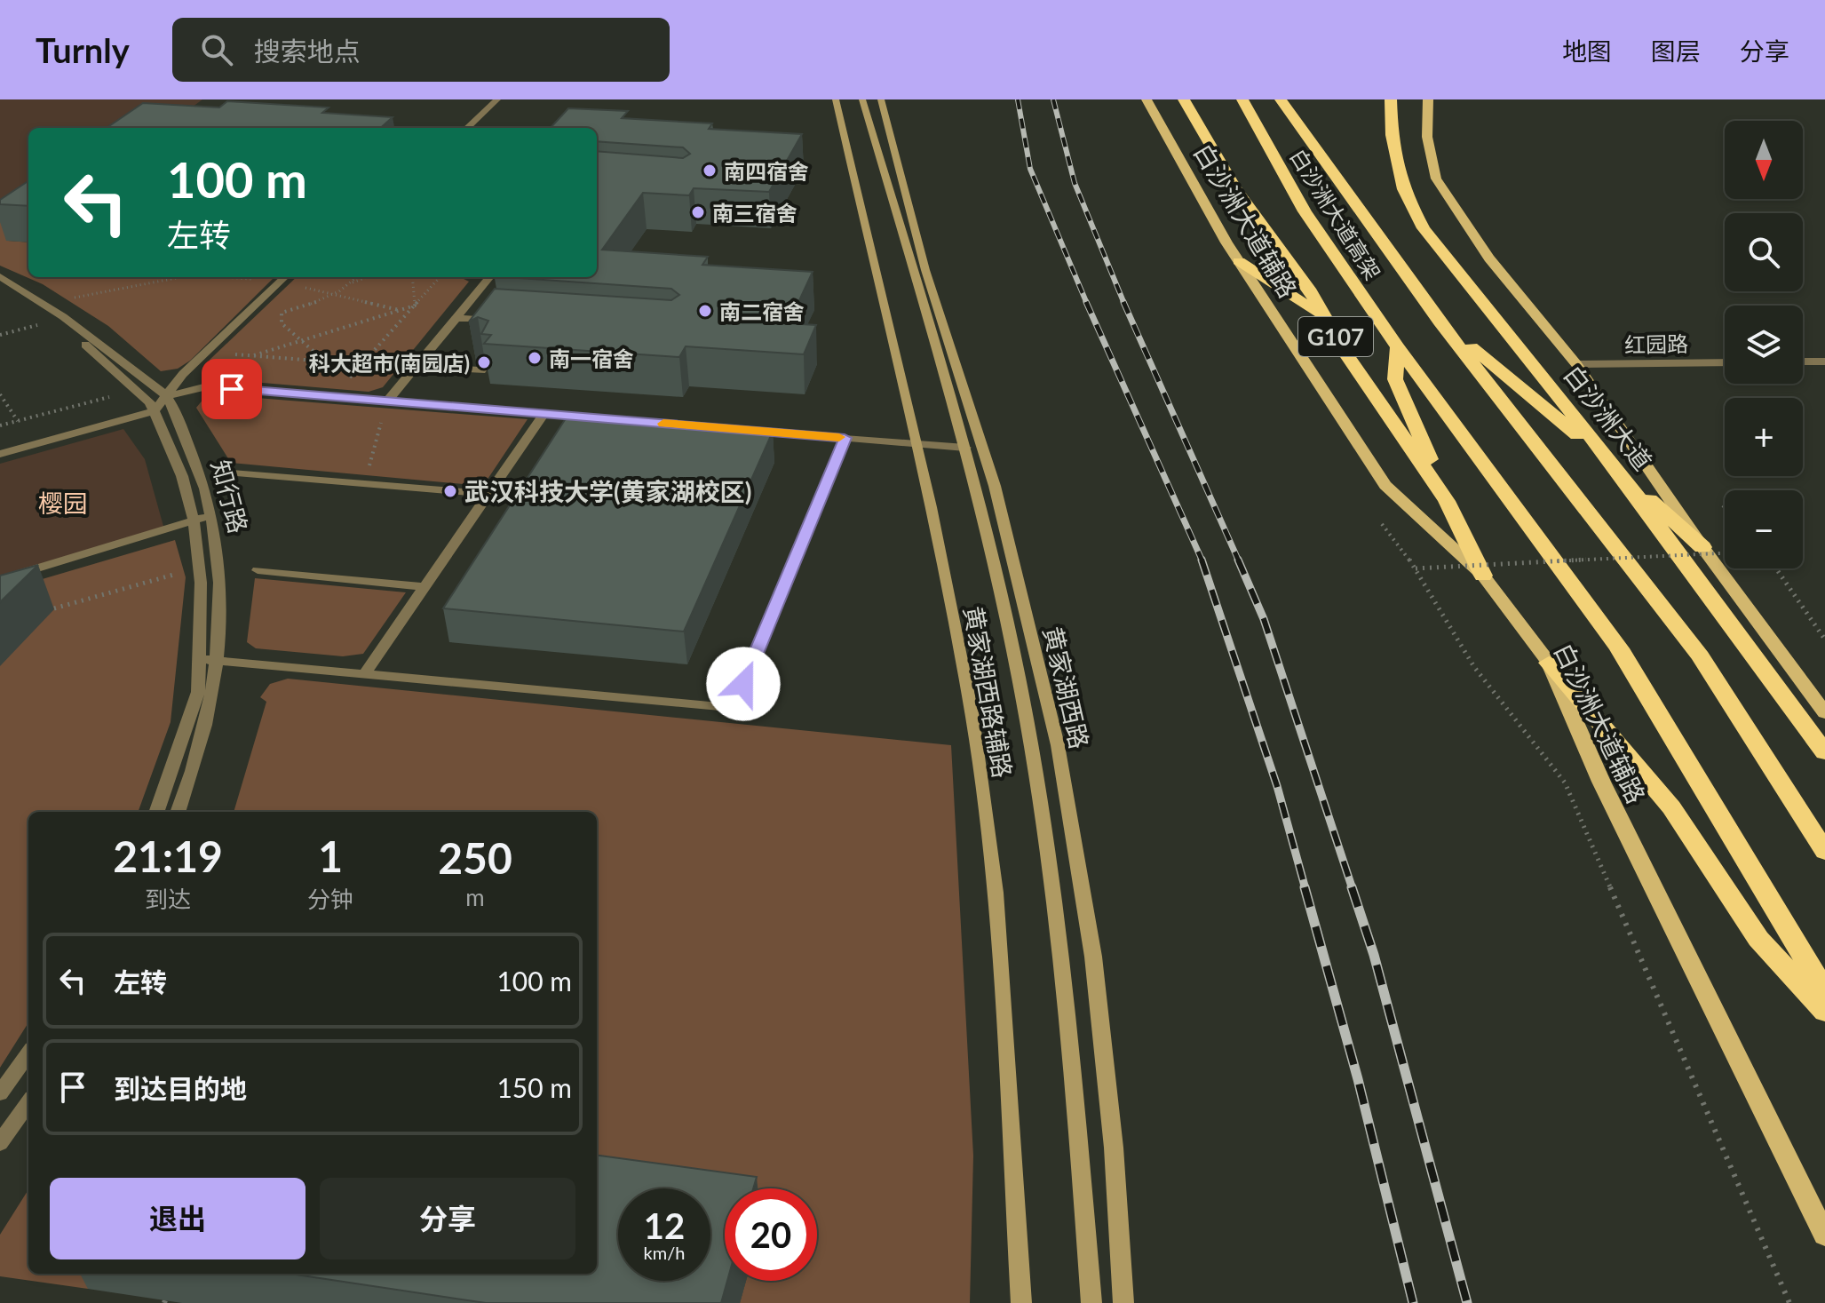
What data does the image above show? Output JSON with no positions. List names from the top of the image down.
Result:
{
  "streets": {
    "highway": ["白沙洲大道高架", "G107", "白沙洲大道"],
    "main road": ["白沙洲大道辅路", "黄家湖西路", "黄家湖西路辅路"],
    "street": ["红园路", "知行路"]
  },
  "crossings": [
    ["白沙洲大道辅路", "G107"]
  ],
  "parks": ["樱园"],
  "places": [
    "南四宿舍",
    "南三宿舍",
    "南二宿舍",
    "南一宿舍",
    "科大超市(南园店)",
    "武汉科技大学(黄家湖校区)"
  ],
  "north": "bottom",
  "page": {
    "header": "Turnly",
    "search": "搜索地点",
    "nav": ["地图", "图层", "分享"],
    "map_buttons": ["+", "−"],
    "turn": ["100 m", "左转"],
    "eta": [
      "21:19",
      "到达",
      "1",
      "分钟",
      "250",
      "m"
    ],
    "list": [
      {
        "name": "左转",
        "value": "100 m"
      },
      {
        "name": "到达目的地",
        "value": "150 m"
      }
    ],
    "buttons": ["退出", "分享"],
    "speed": "12 km/h",
    "limit": "20"
  }
}
